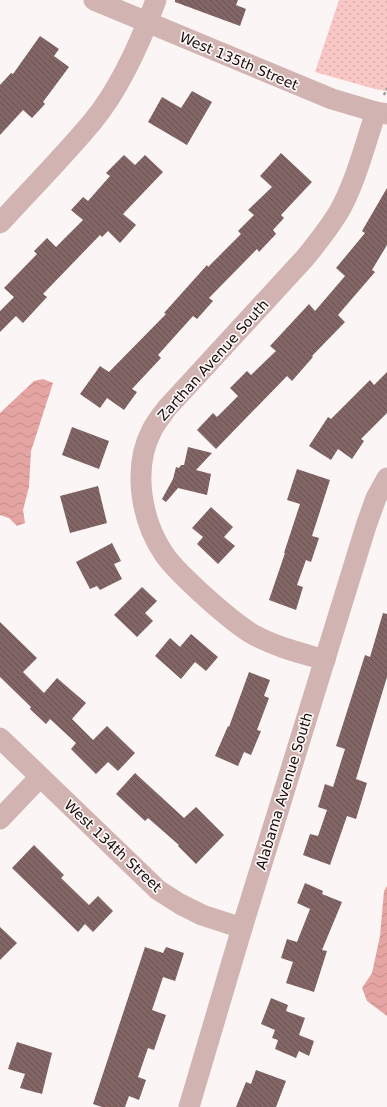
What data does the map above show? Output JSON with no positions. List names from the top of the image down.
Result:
{
  "streets": {
    "street": [
      "West 135th Street",
      "Zarthan Avenue South",
      "Alabama Avenue South",
      "West 134th Street"
    ]
  },
  "crossings": [
    ["West 135th Street", "Zarthan Avenue South"],
    ["Zarthan Avenue South", "Alabama Avenue South"],
    ["Alabama Avenue South", "West 134th Street"]
  ]
}
